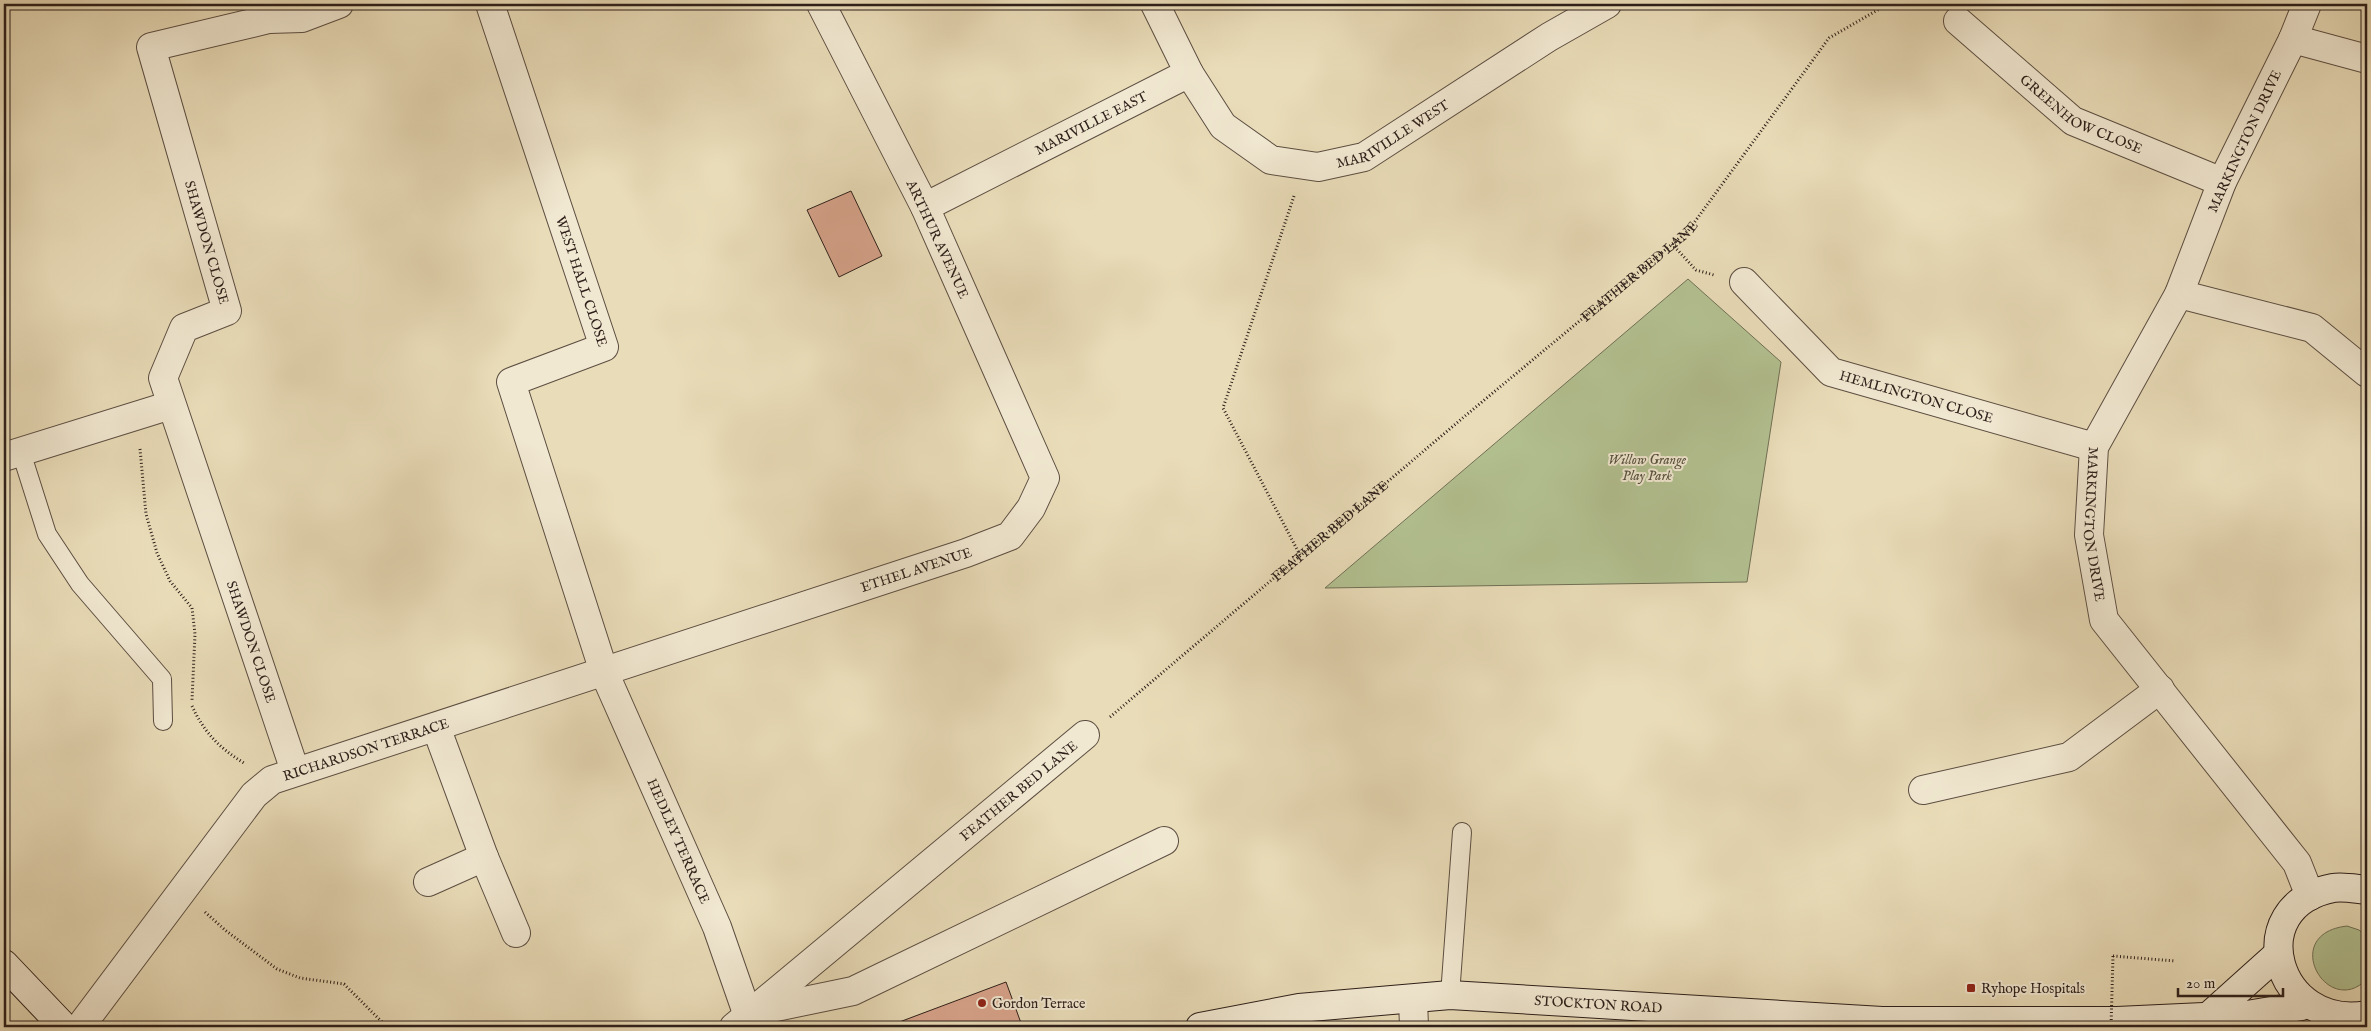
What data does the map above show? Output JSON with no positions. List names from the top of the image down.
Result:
{
  "streets": {
    "street": [
      "GREENHOW CLOSE",
      "MARIVILLE EAST",
      "MARIVILLE WEST",
      "MARKINGTON DRIVE",
      "ARTHUR AVENUE",
      "SHAWDON CLOSE",
      "FEATHER BED LANE",
      "WEST HALL CLOSE",
      "HEMLINGTON CLOSE",
      "ETHEL AVENUE",
      "RICHARDSON TERRACE",
      "HEDLEY TERRACE",
      "STOCKTON ROAD"
    ]
  },
  "crossings": [
    ["GREENHOW CLOSE", "MARKINGTON DRIVE"],
    ["MARIVILLE EAST", "MARIVILLE WEST"],
    ["MARIVILLE EAST", "ARTHUR AVENUE"],
    ["MARKINGTON DRIVE", "HEMLINGTON CLOSE"],
    ["ARTHUR AVENUE", "ETHEL AVENUE"],
    ["SHAWDON CLOSE", "RICHARDSON TERRACE"],
    ["FEATHER BED LANE", "HEDLEY TERRACE"],
    ["WEST HALL CLOSE", "RICHARDSON TERRACE"],
    ["WEST HALL CLOSE", "HEDLEY TERRACE"],
    ["ETHEL AVENUE", "RICHARDSON TERRACE"],
    ["RICHARDSON TERRACE", "HEDLEY TERRACE"]
  ],
  "parks": ["Willow Grange Play Park"],
  "places": {
    "transit": ["Ryhope Hospitals"],
    "other": ["Gordon Terrace"]
  },
  "scale_bar": "20 m"
}
